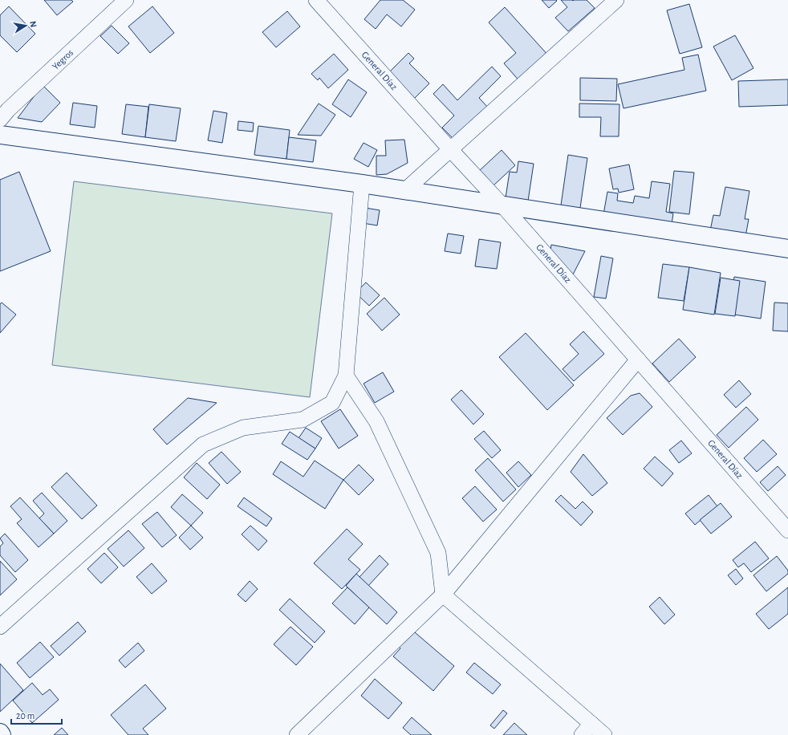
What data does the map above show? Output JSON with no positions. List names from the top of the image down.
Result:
{
  "streets": {
    "street": ["Yegros", "General Díaz"]
  },
  "scale_bar": "20 m",
  "north": "right"
}
